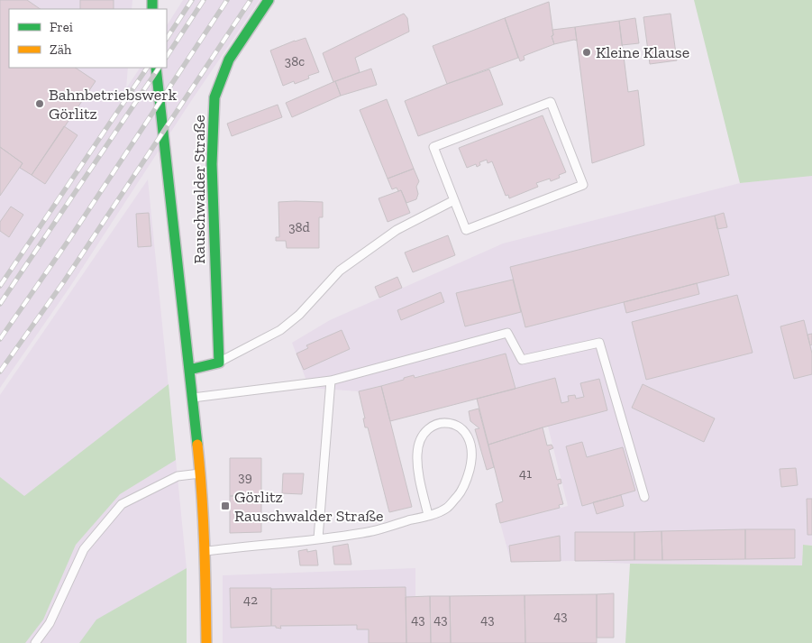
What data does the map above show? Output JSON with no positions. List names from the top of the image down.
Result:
{
  "streets": {
    "main road": ["Rauschwalder Straße"]
  },
  "places": {
    "other": ["Kleine Klause", "Bahnbetriebswerk Görlitz"],
    "transit": ["Görlitz Rauschwalder Straße"]
  },
  "house_numbers": [
    "38c",
    "38d",
    "41",
    "39",
    "42",
    "43",
    "43",
    "43",
    "43"
  ],
  "legend": ["Frei", "Zäh"]
}
